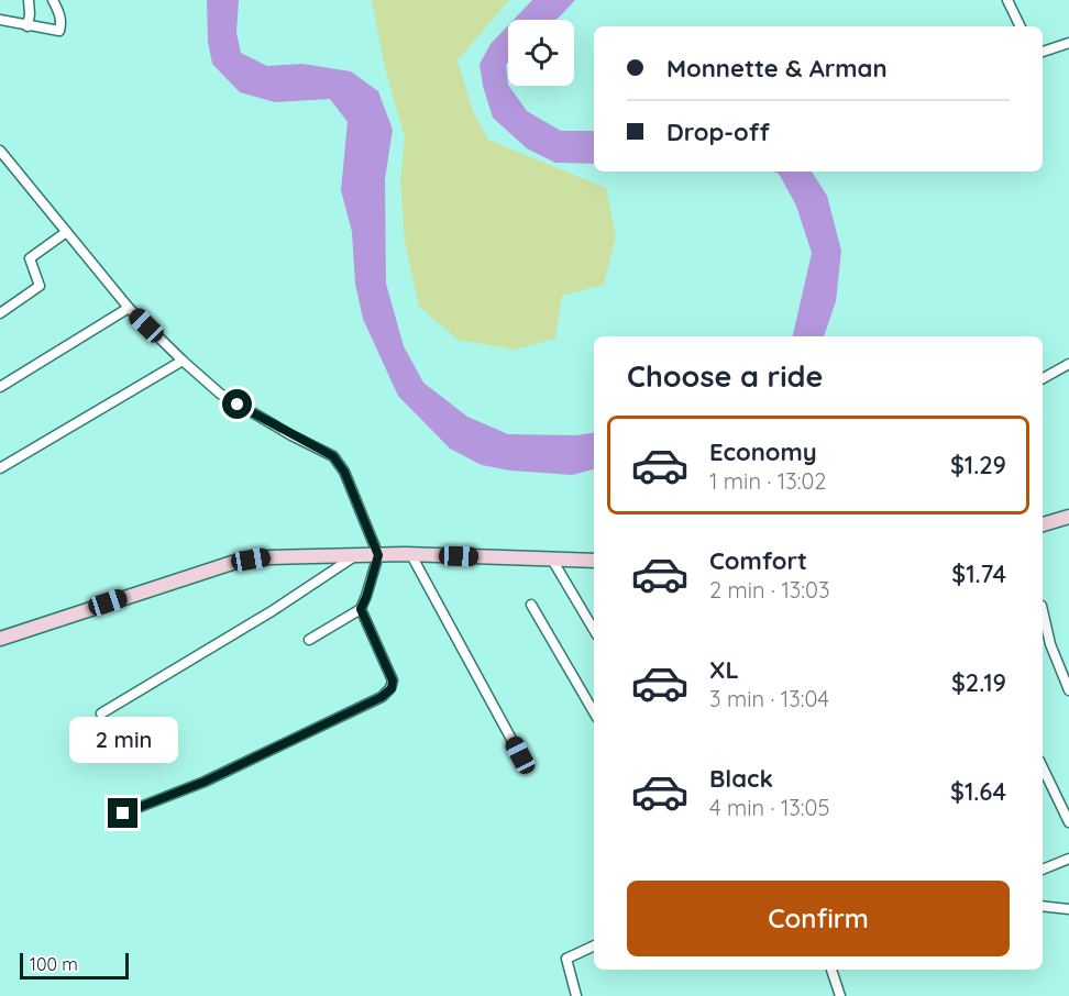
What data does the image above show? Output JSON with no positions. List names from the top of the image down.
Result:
{
  "scale_bar": "100 m",
  "page": {
    "banner": ["Monnette & Arman", "Drop-off"],
    "heading": "Choose a ride",
    "list": [
      {
        "name": "Economy",
        "note": "1 min · 13:02",
        "value": "$1.29"
      },
      {
        "name": "Comfort",
        "note": "2 min · 13:03",
        "value": "$1.74"
      },
      {
        "name": "XL",
        "note": "3 min · 13:04",
        "value": "$2.19"
      },
      {
        "name": "Black",
        "note": "4 min · 13:05",
        "value": "$1.64"
      }
    ],
    "bubble": "2 min",
    "buttons": "Confirm",
    "scale": "100 m"
  }
}
